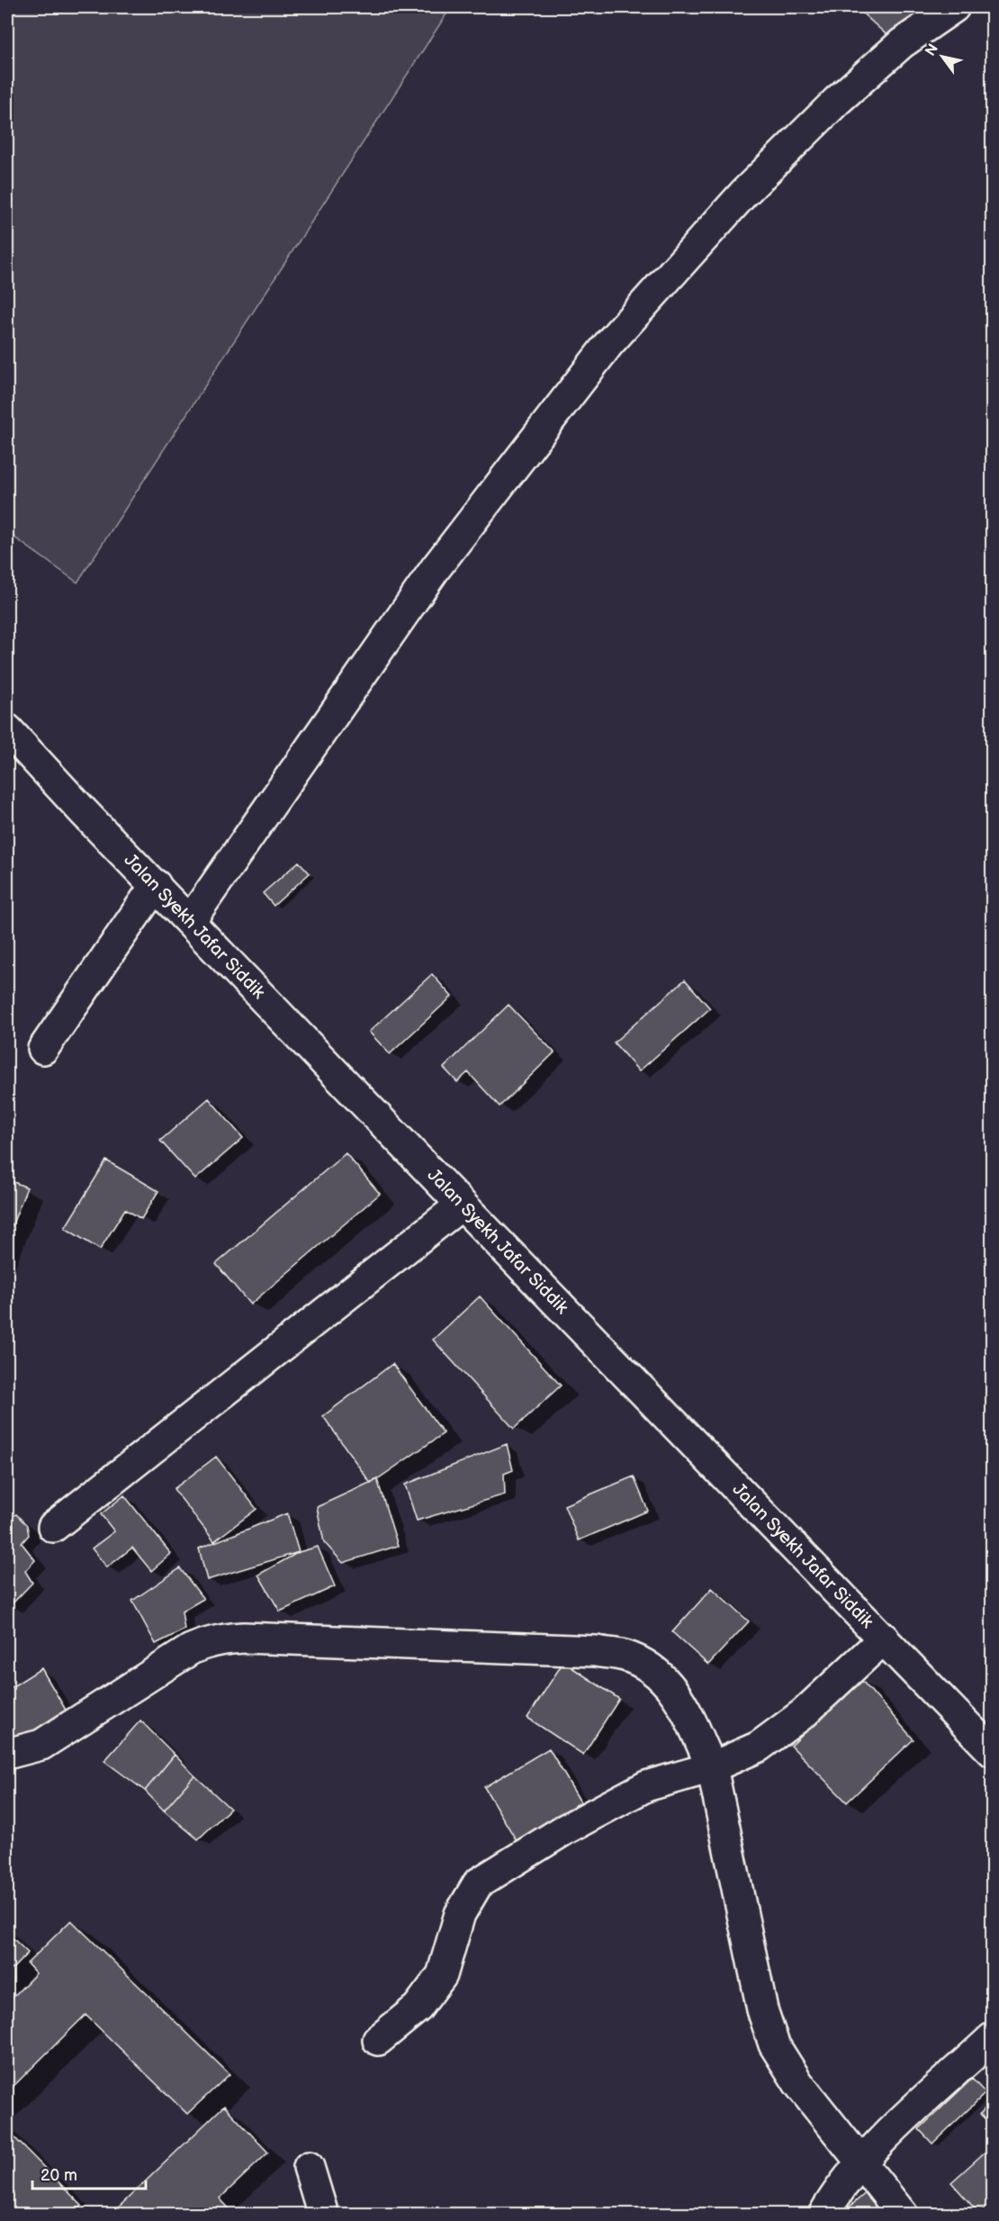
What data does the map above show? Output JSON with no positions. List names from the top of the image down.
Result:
{
  "streets": {
    "street": ["Jalan Syekh Jafar Siddik"]
  },
  "scale_bar": "20 m",
  "north": "top left"
}
